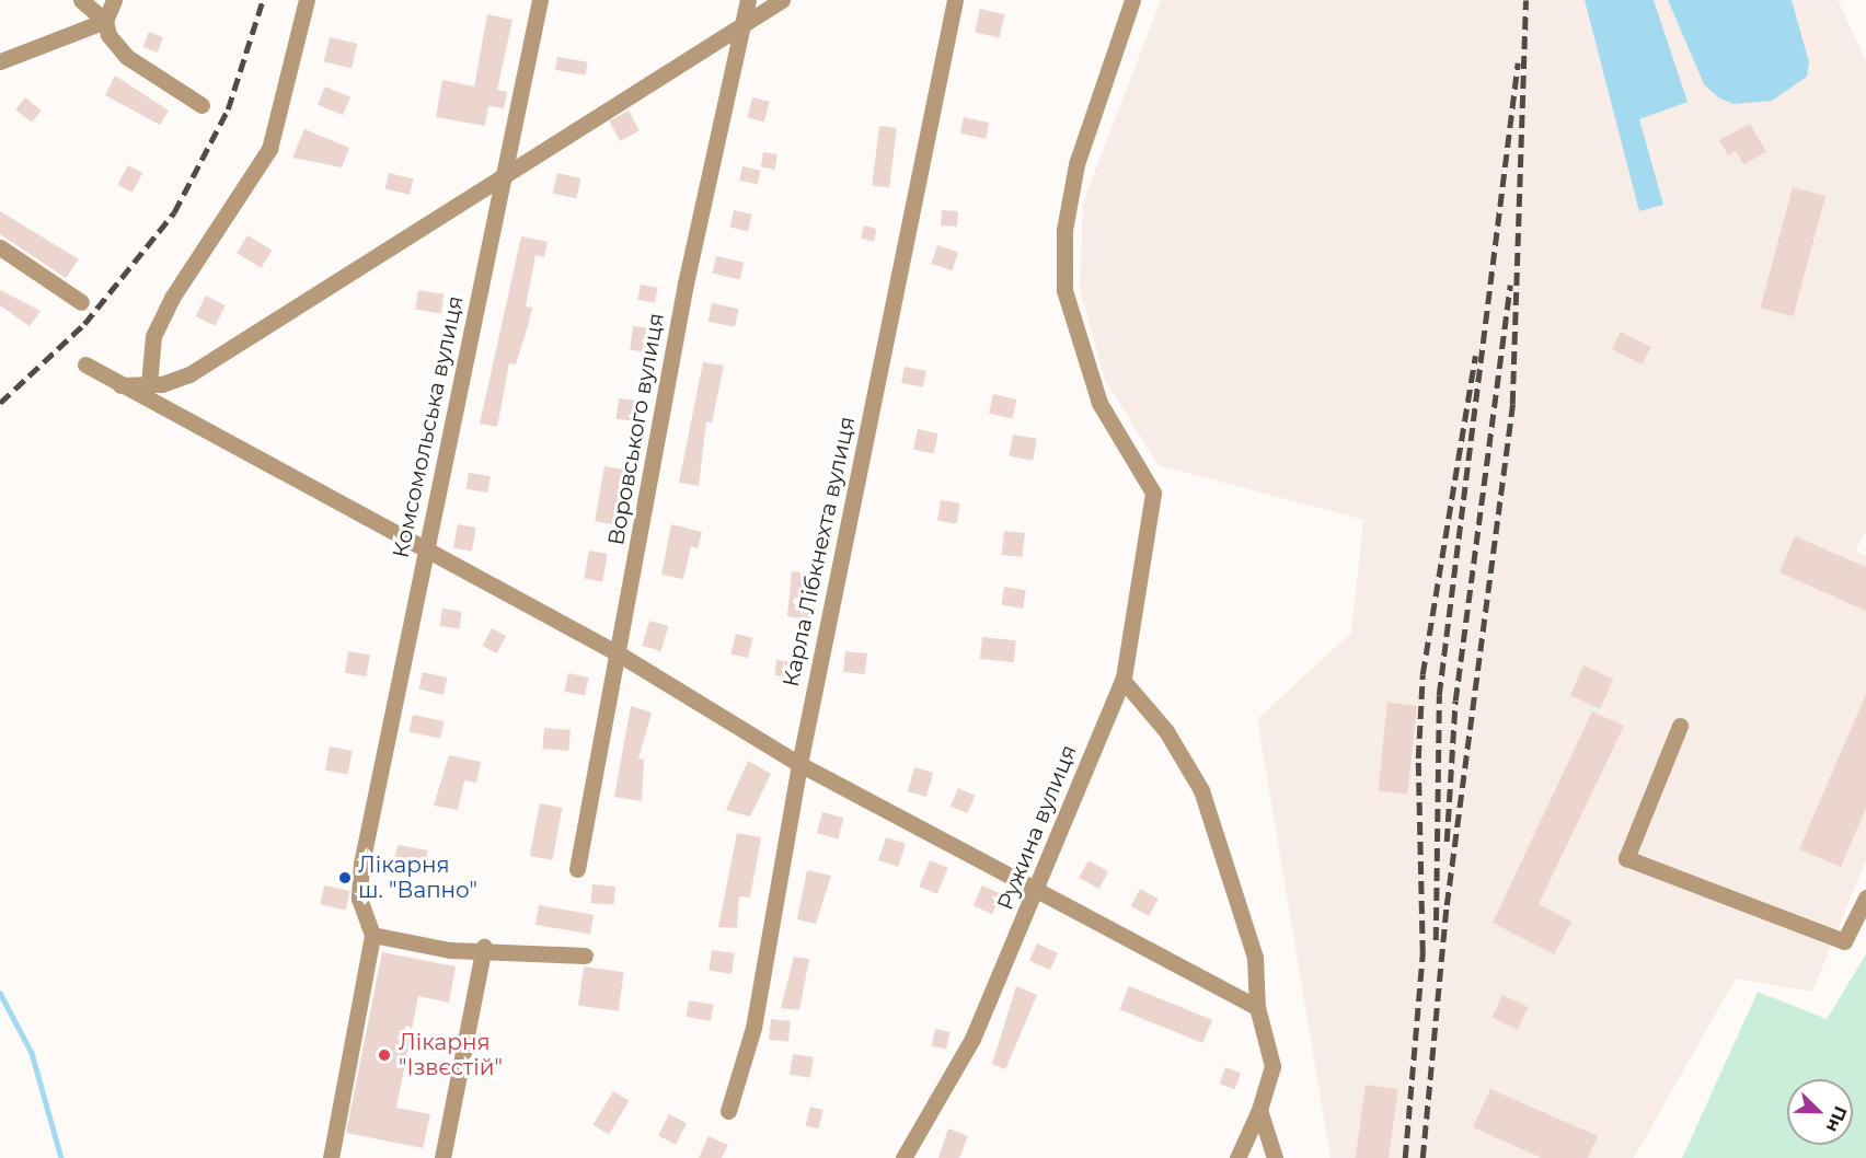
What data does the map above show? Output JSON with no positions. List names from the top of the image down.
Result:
{
  "streets": {
    "street": [
      "Комсомольська вулиця",
      "Воровського вулиця",
      "Карла Лібкнехта вулиця",
      "Ружина вулиця"
    ]
  },
  "places": ["Лікарня ш. \"Вапно\"", "Лікарня \"Ізвєстій\""],
  "north": "bottom right"
}
